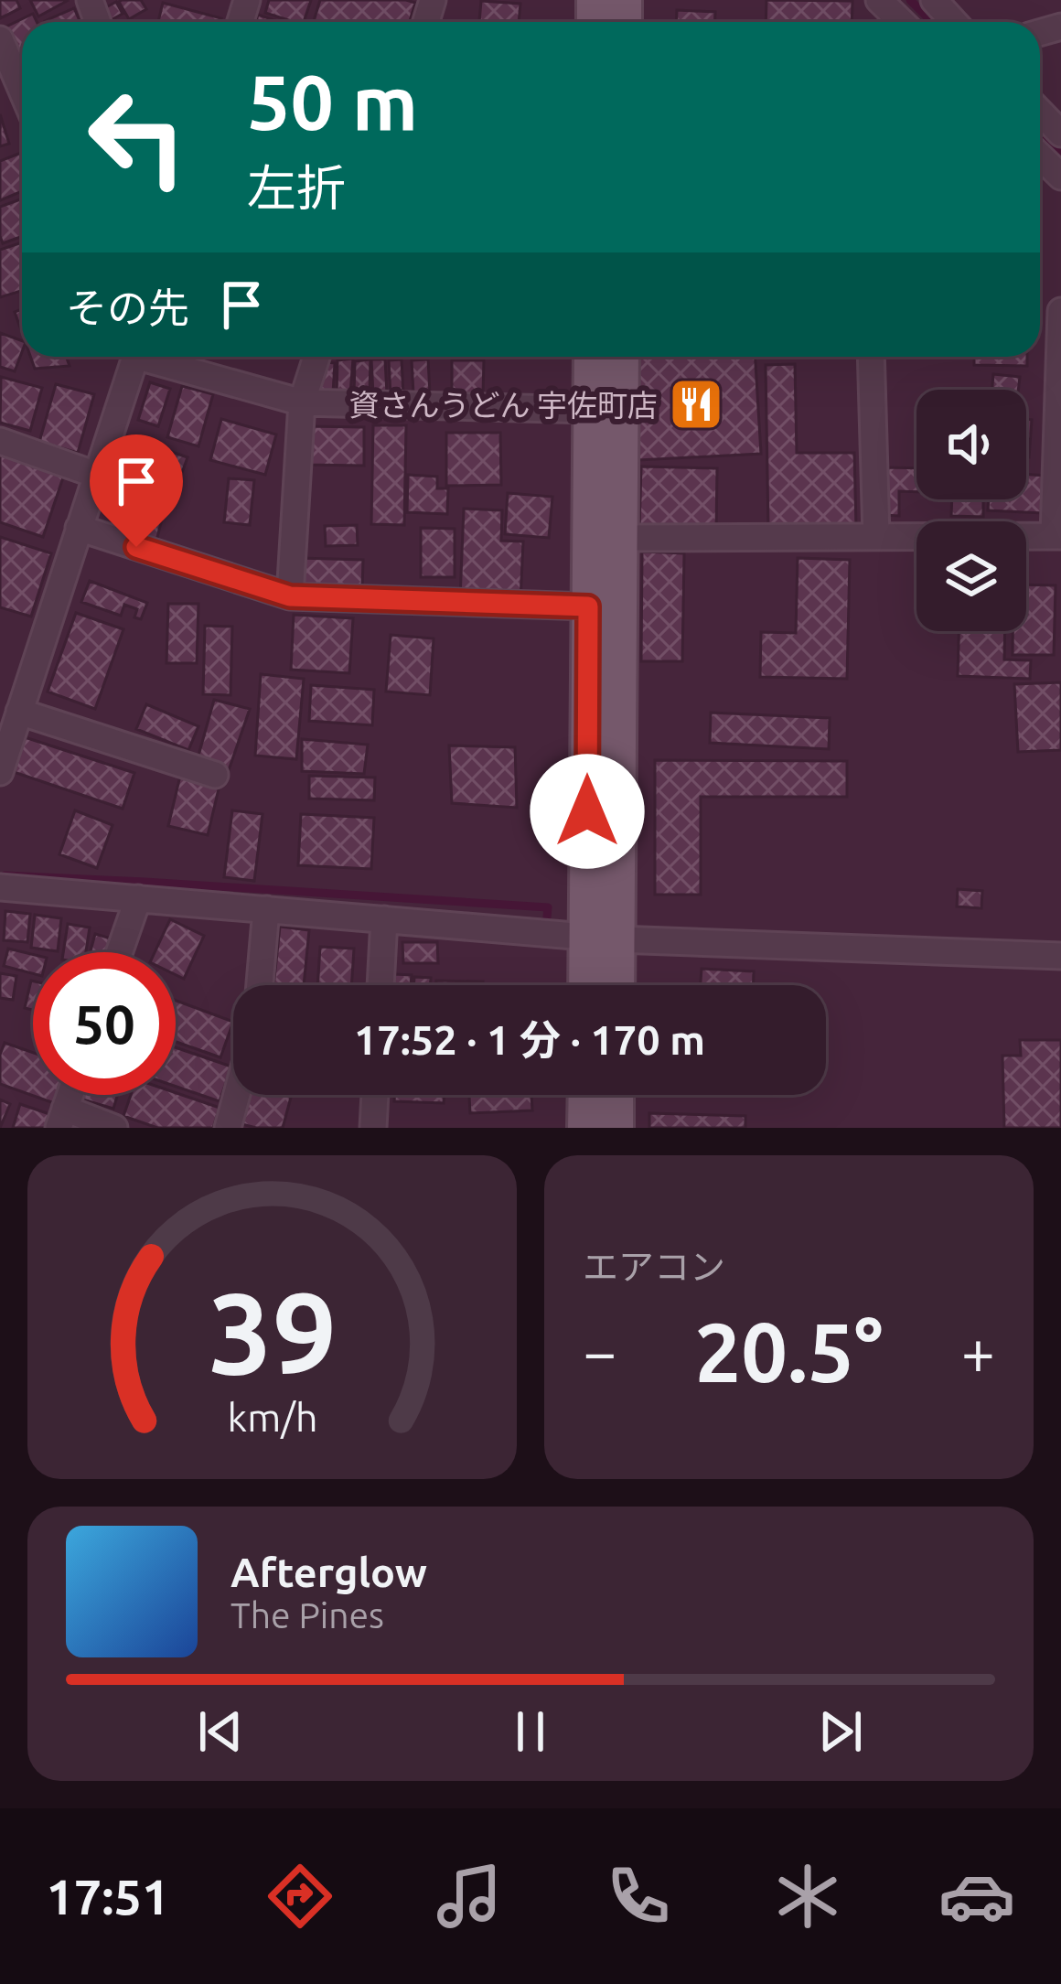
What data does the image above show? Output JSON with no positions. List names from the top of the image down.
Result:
{
  "places": {
    "restaurant": ["資さんうどん 宇佐町店"]
  },
  "page": {
    "turn": ["50 m", "左折"],
    "then": "その先",
    "limit": "50",
    "trip": "17:52 · 1 分 · 170 m",
    "tile": "エアコン",
    "heat": ["−", "20.5°", "+"],
    "song": ["Afterglow", "The Pines"],
    "tabs": "17:51",
    "gauge": ["39", "km/h"]
  }
}
